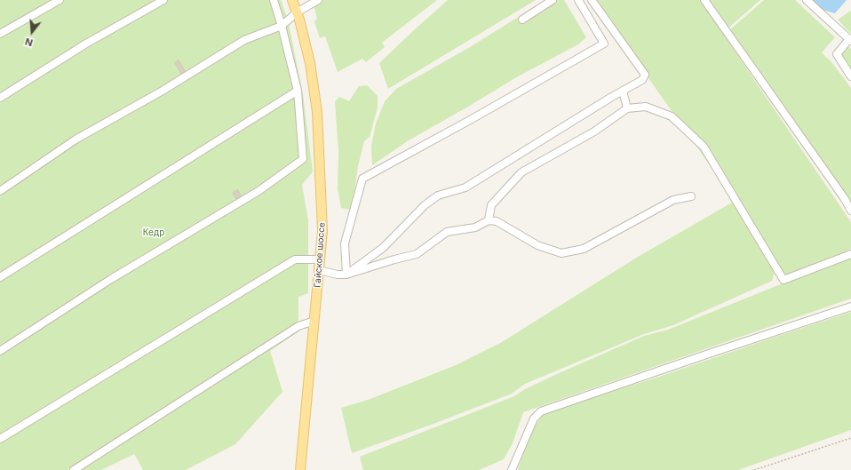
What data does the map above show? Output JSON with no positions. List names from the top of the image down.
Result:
{
  "streets": {
    "main road": ["Гайское шоссе"]
  },
  "parks": ["Кедр"],
  "north": "bottom"
}
